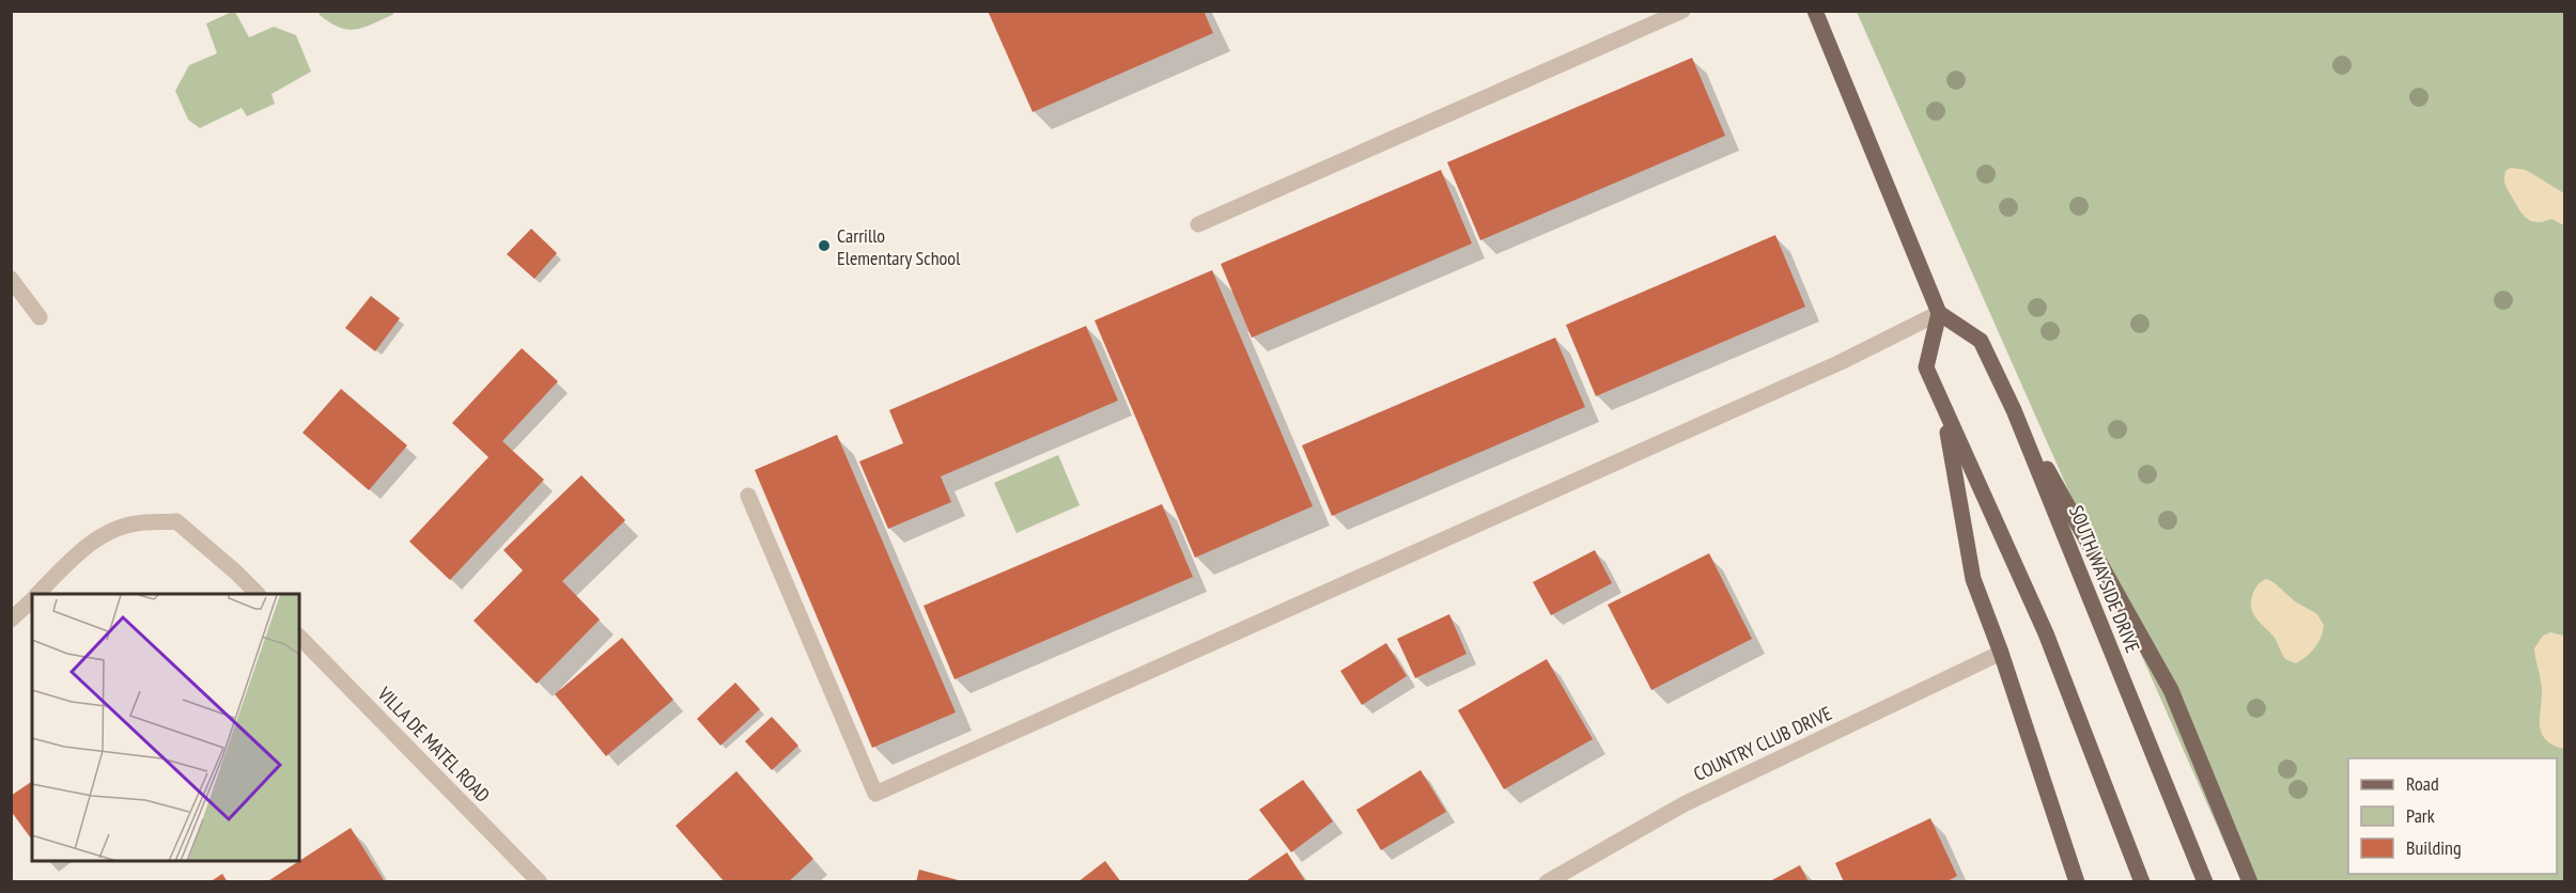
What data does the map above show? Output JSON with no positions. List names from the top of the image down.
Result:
{
  "streets": {
    "main road": ["SOUTH WAYSIDE DRIVE"],
    "street": ["COUNTRY CLUB DRIVE", "VILLA DE MATEL ROAD"]
  },
  "places": ["Carrillo Elementary School"],
  "legend": ["Road", "Park", "Building"]
}
